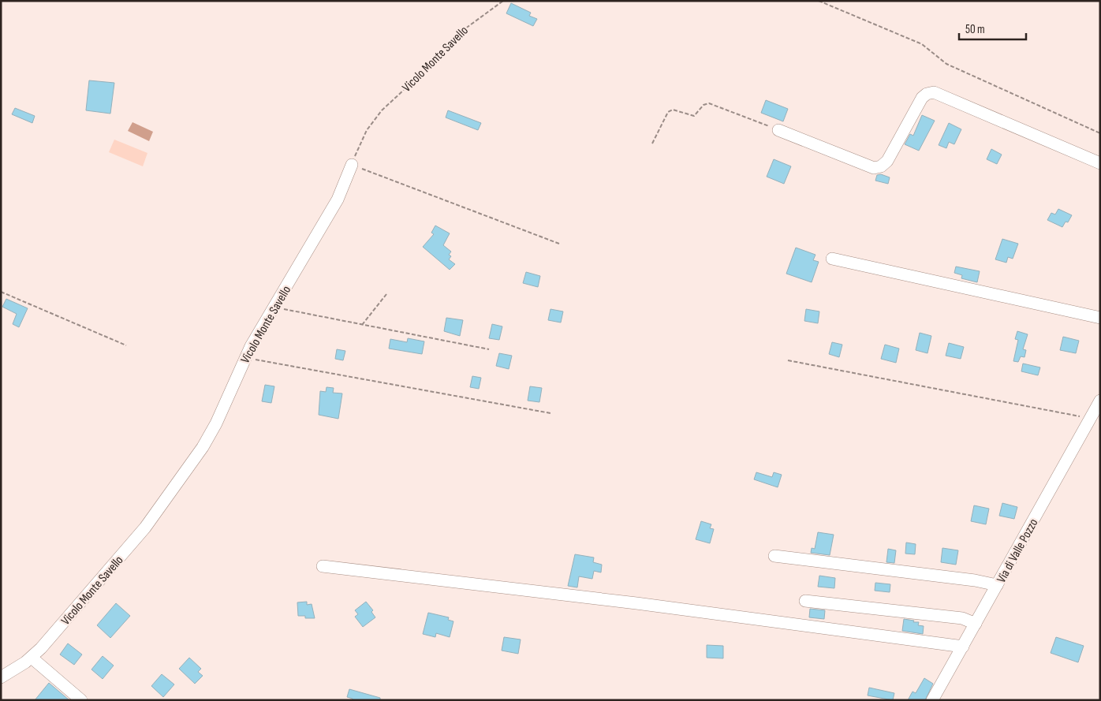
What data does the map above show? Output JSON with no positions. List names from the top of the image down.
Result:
{
  "streets": {
    "street": ["Vicolo Monte Savello", "Via di Valle Pozzo"]
  },
  "scale_bar": "50 m"
}
